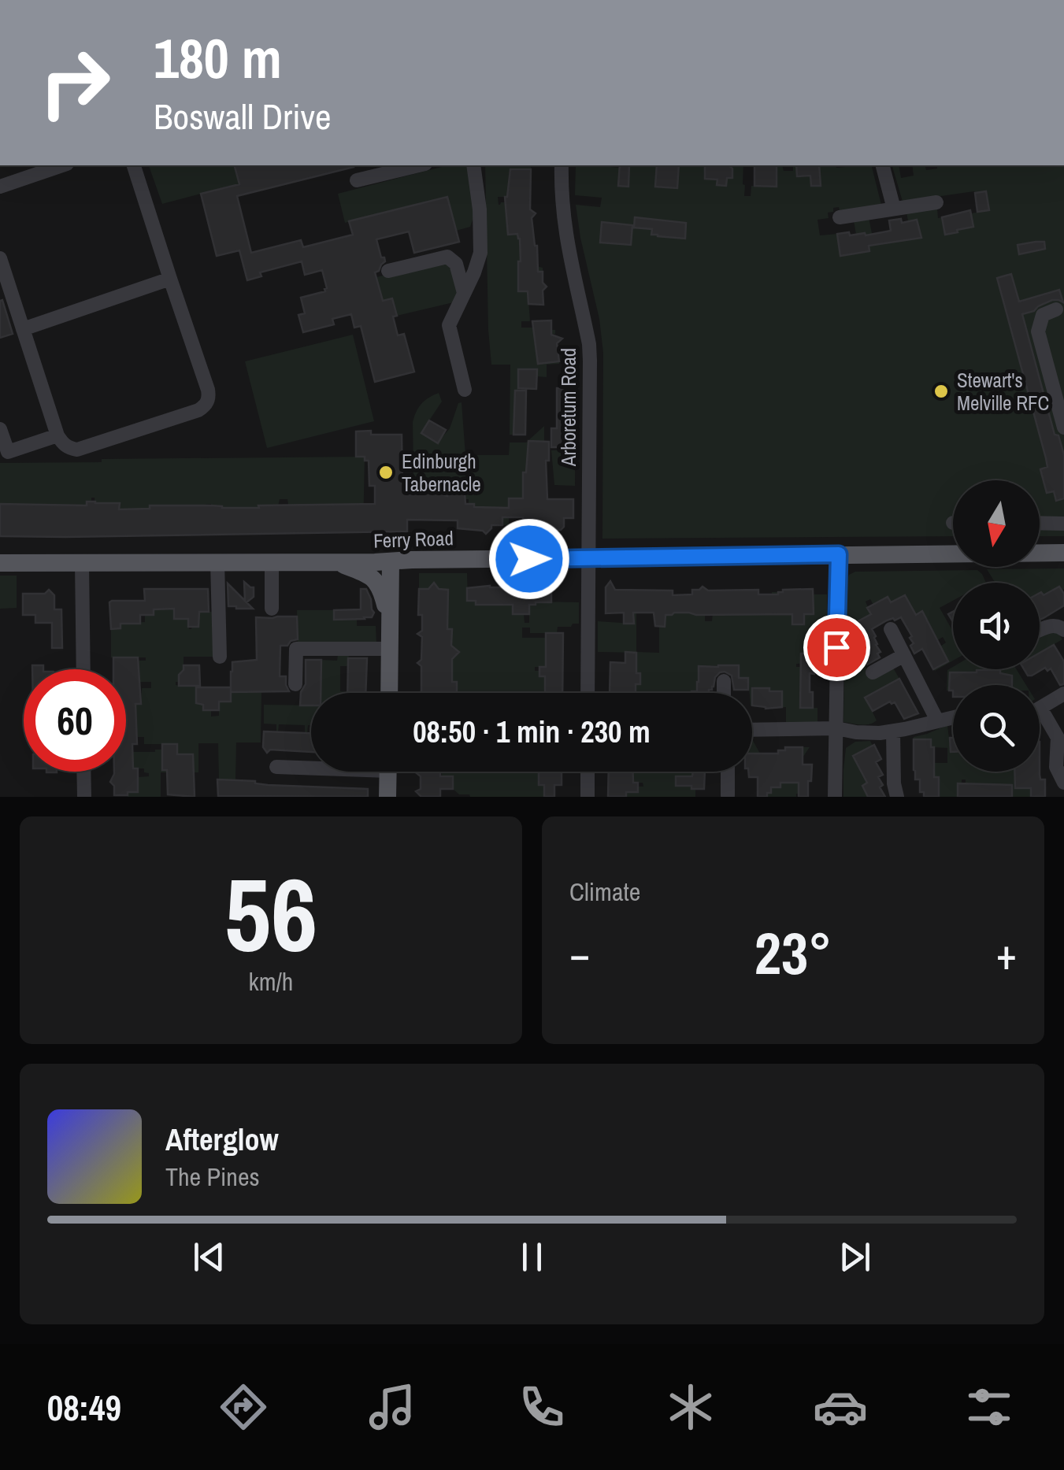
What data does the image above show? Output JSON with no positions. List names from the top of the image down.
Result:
{
  "streets": {
    "main road": ["Ferry Road"],
    "street": ["Arboretum Road"]
  },
  "crossings": [
    ["Arboretum Road", "Ferry Road"]
  ],
  "places": ["Stewart's Melville RFC", "Edinburgh Tabernacle"],
  "north": "bottom",
  "page": {
    "turn": ["180 m", "Boswall Drive"],
    "limit": "60",
    "trip": "08:50 · 1 min · 230 m",
    "tile": [
      ["56", "km/h"],
      "Climate"
    ],
    "heat": ["−", "23°", "+"],
    "song": ["Afterglow", "The Pines"],
    "tabs": "08:49"
  }
}
